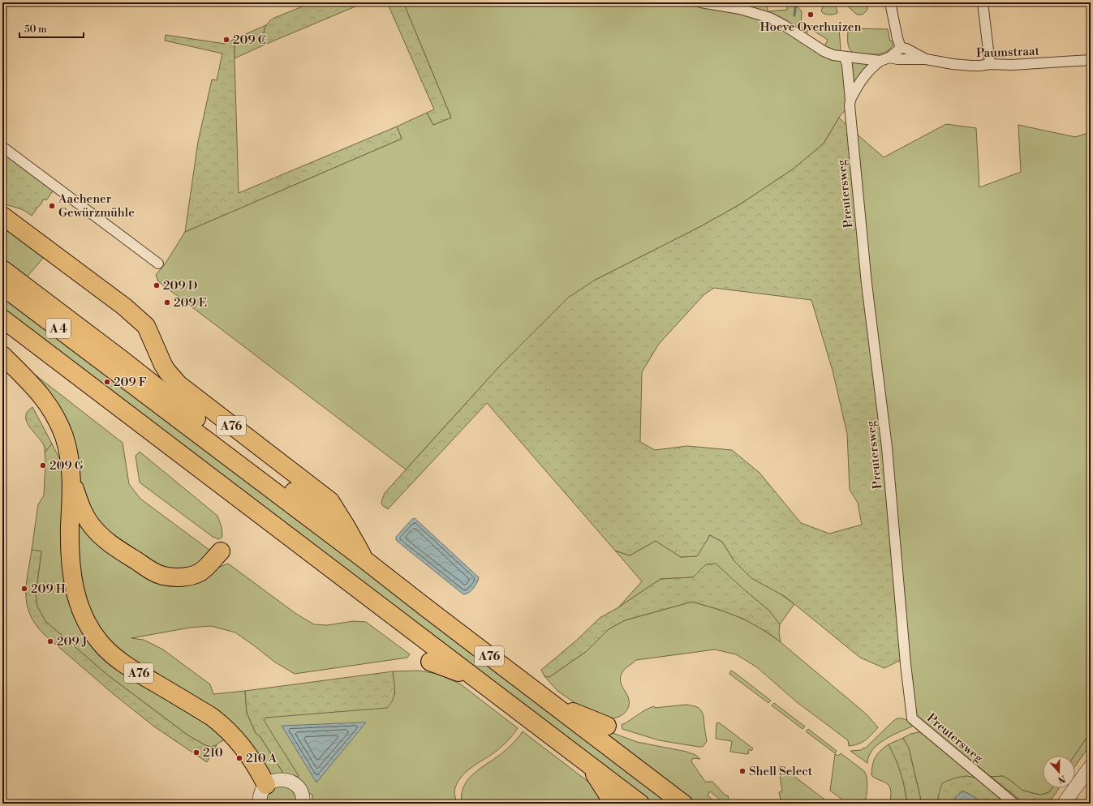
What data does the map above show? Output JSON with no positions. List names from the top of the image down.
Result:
{
  "streets": {
    "highway": ["A 4", "A76"],
    "street": ["Paumstraat", "Preutersweg"]
  },
  "crossings": [
    ["Paumstraat", "Preutersweg"],
    ["A 4", "A76"]
  ],
  "places": [
    "Hoeve Overhuizen",
    "209 C",
    "Aachener Gewürzmühle",
    "209 D",
    "209 E",
    "209 F",
    "209 G",
    "209 H",
    "209 J",
    "210",
    "210 A",
    "Shell Select"
  ],
  "scale_bar": "50 m",
  "north": "bottom"
}
